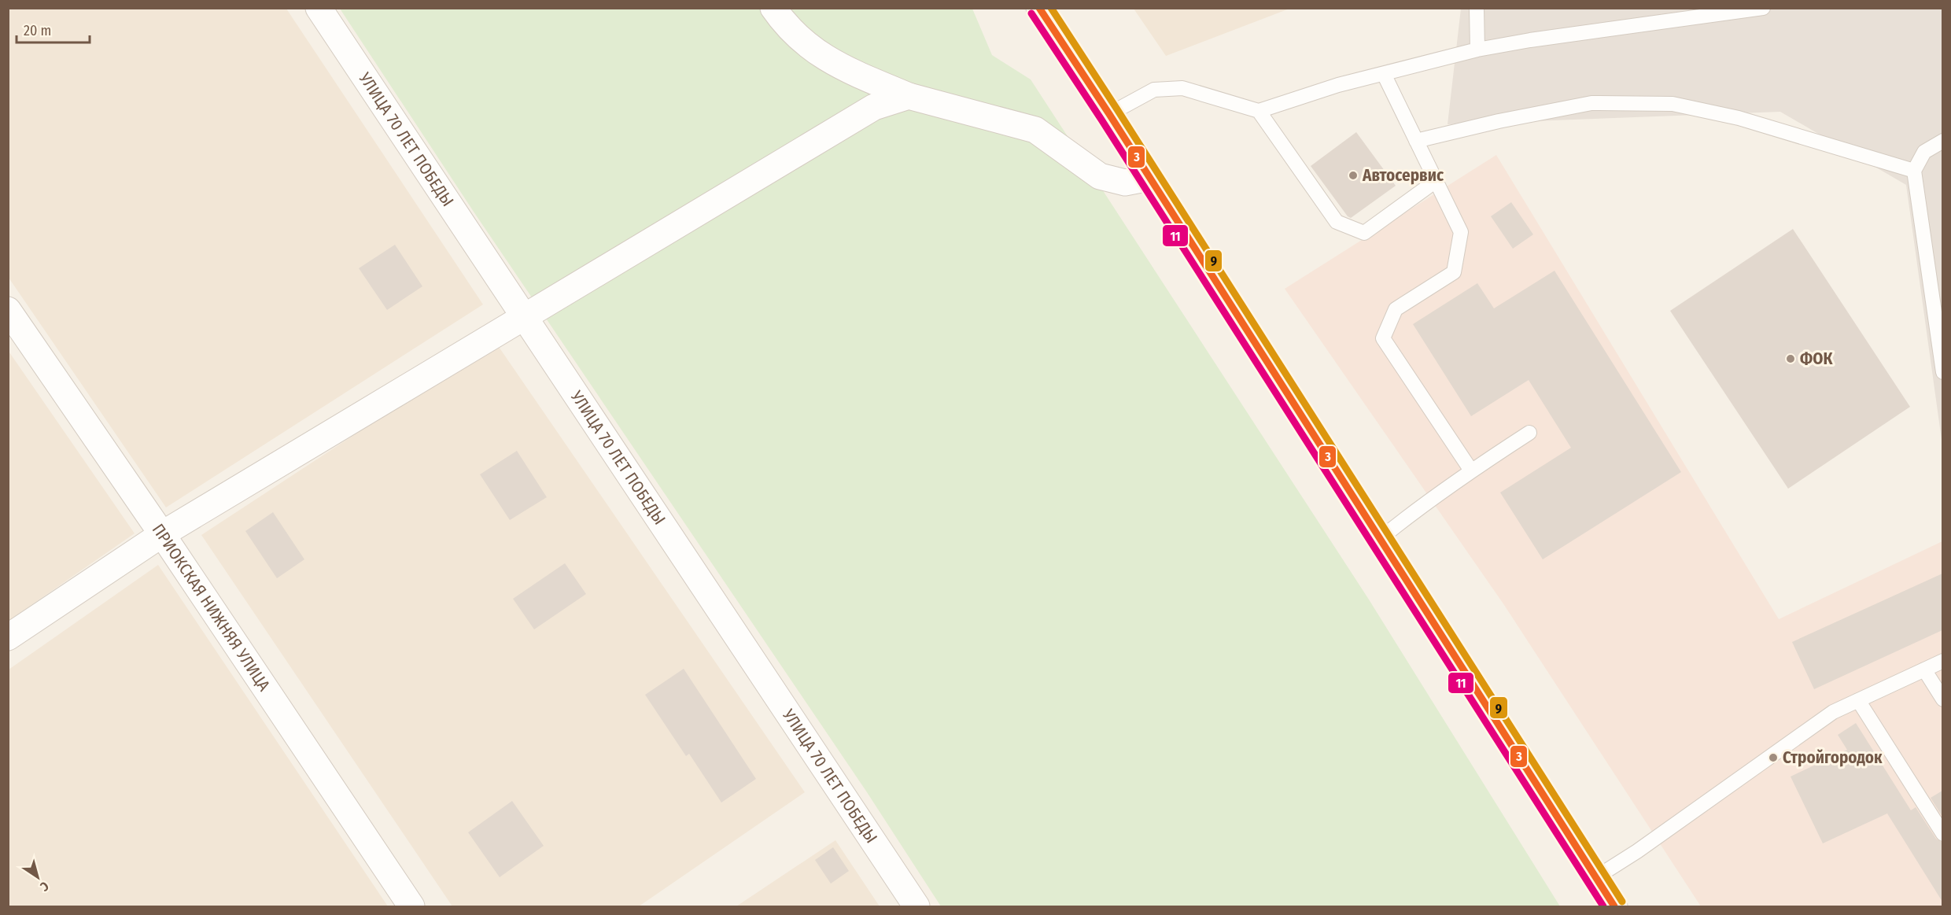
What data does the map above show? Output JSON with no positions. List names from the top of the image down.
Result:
{
  "streets": {
    "street": ["УЛИЦА 70 ЛЕТ ПОБЕДЫ", "ПРИОКСКАЯ НИЖНЯЯ УЛИЦА"]
  },
  "places": ["Автосервис", "ФОК", "Стройгородок"],
  "lines": ["transit line 3", "transit line 9", "transit line 11"],
  "scale_bar": "20 m",
  "north": "bottom right"
}
